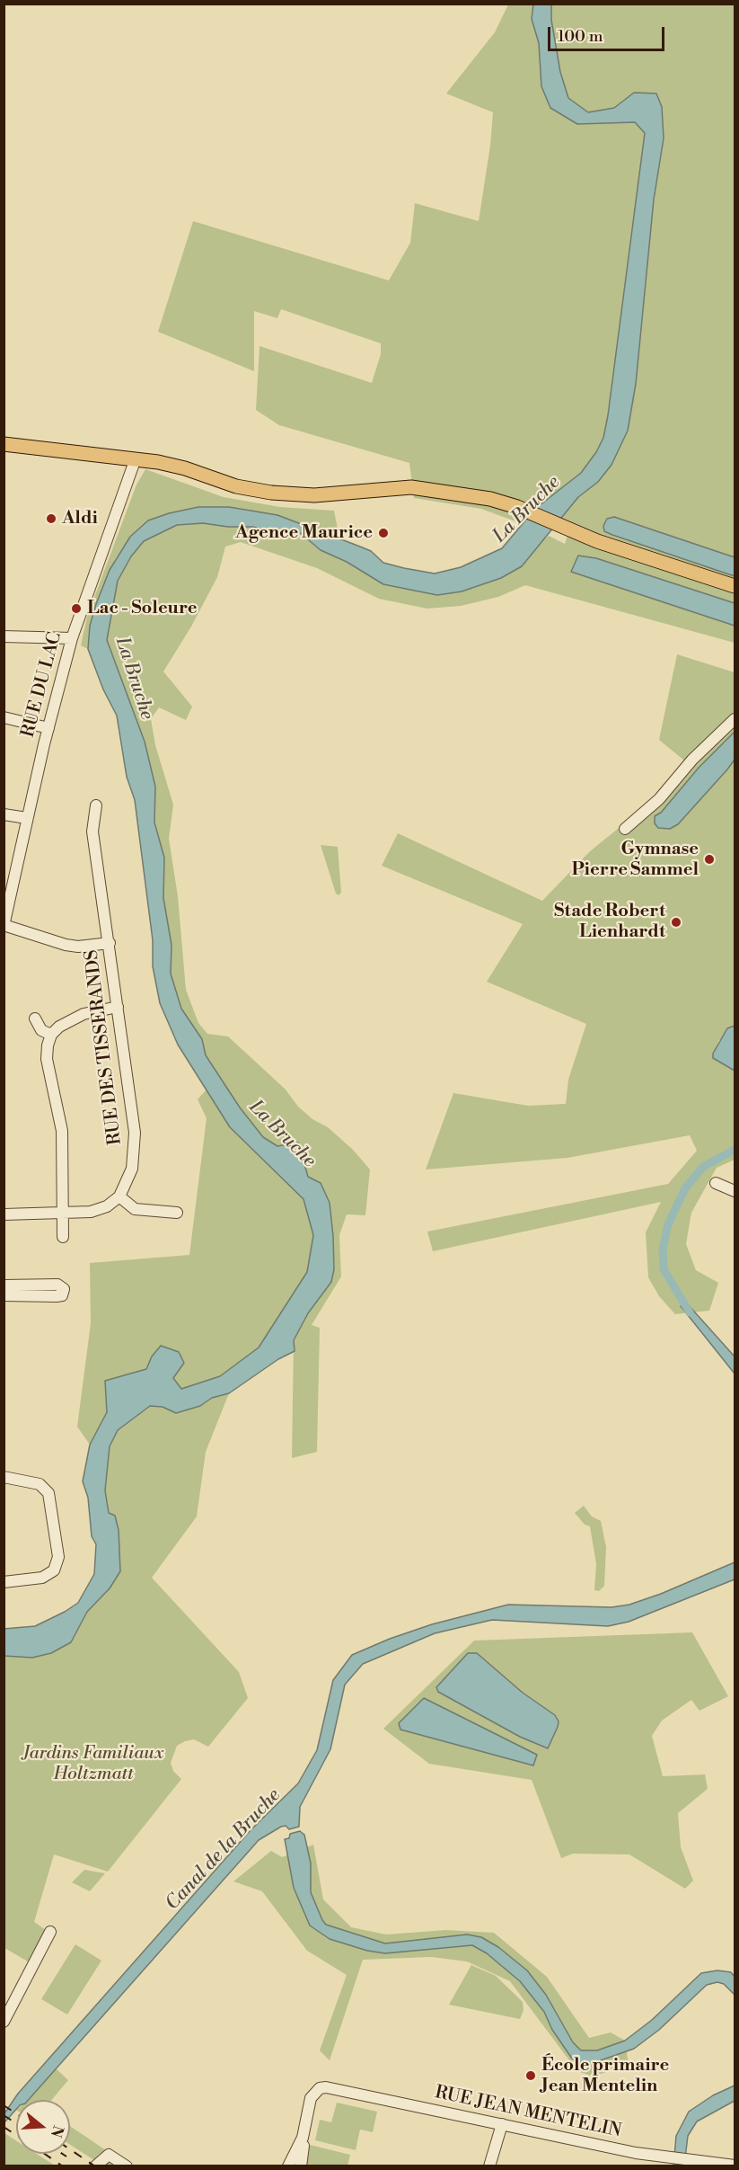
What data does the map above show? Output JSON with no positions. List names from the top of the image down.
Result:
{
  "streets": {
    "street": ["RUE DU LAC", "RUE DES TISSERANDS", "RUE JEAN MENTELIN"]
  },
  "water": ["La Bruche", "Canal de la Bruche"],
  "parks": ["Jardins Familiaux Holtzmatt"],
  "places": [
    "Aldi",
    "Agence Maurice",
    "Lac - Soleure",
    "Gymnase Pierre Sammel",
    "Stade Robert Lienhardt",
    "École primaire Jean Mentelin"
  ],
  "scale_bar": "100 m",
  "north": "right"
}
